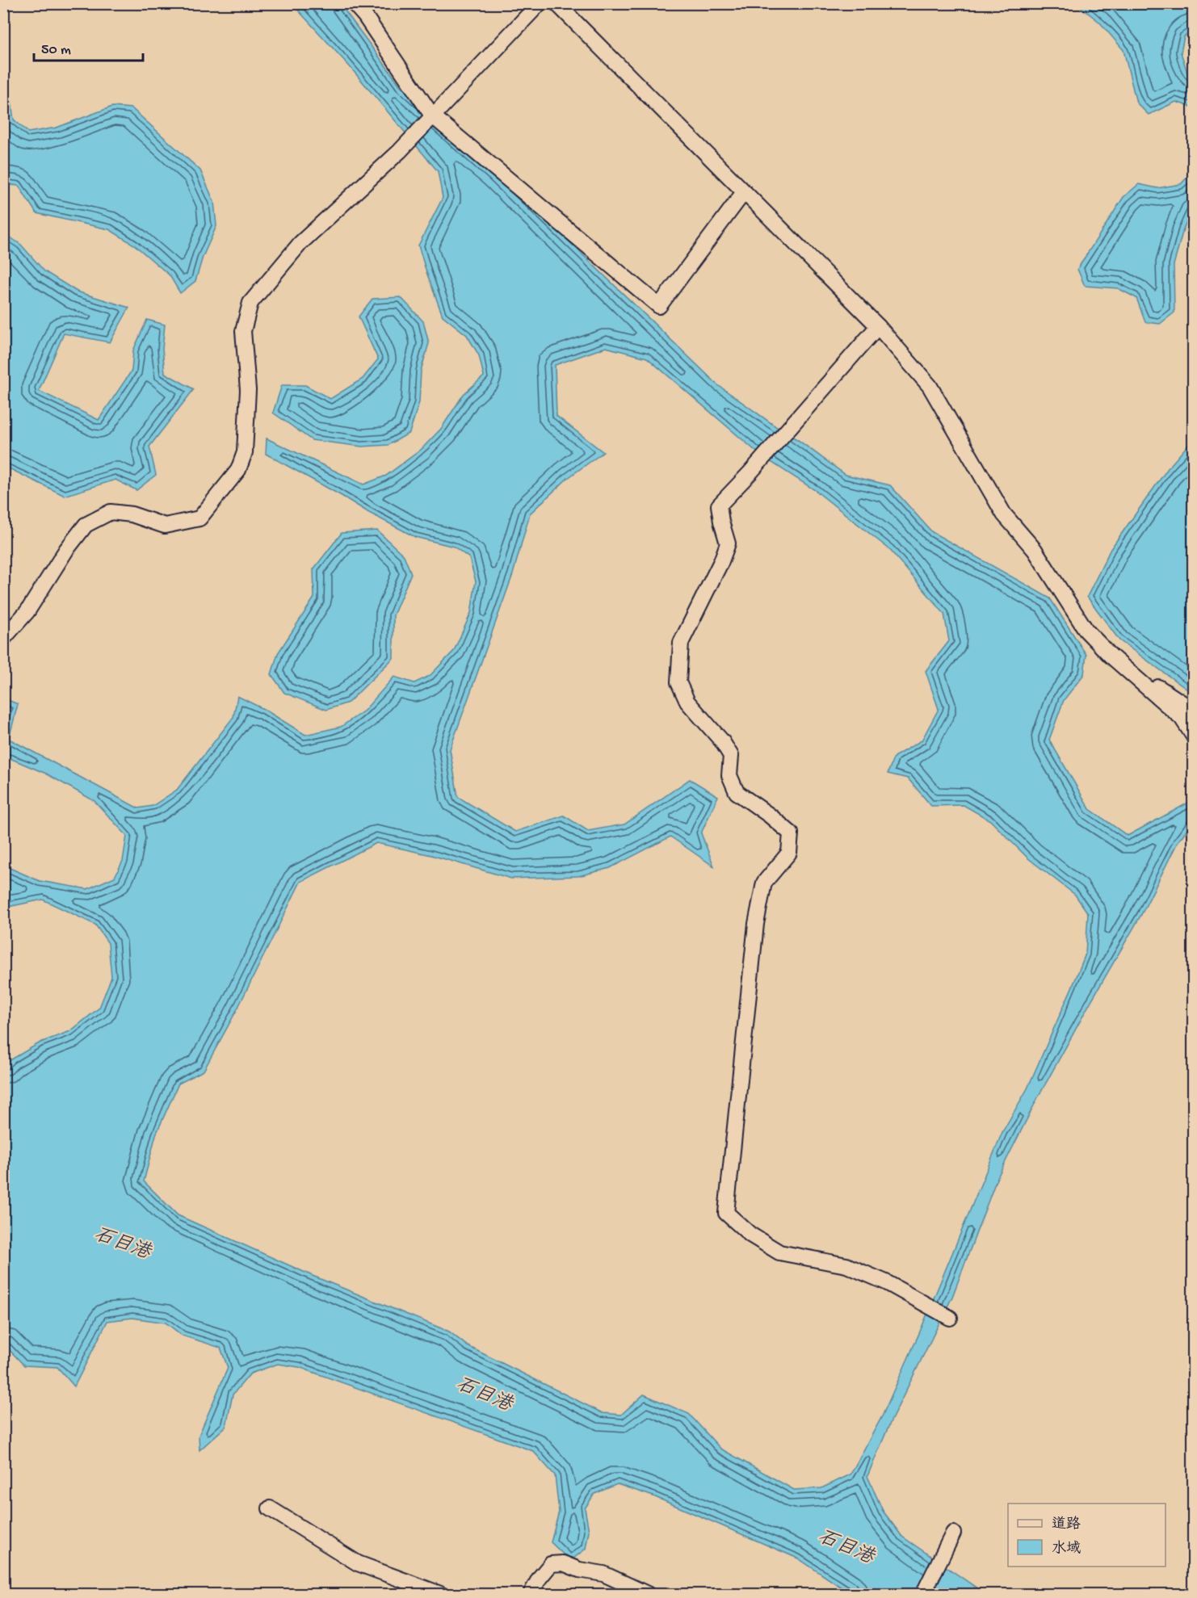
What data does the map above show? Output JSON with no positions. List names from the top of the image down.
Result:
{
  "water": ["石目港"],
  "legend": ["道路", "水域"],
  "scale_bar": "50 m"
}
